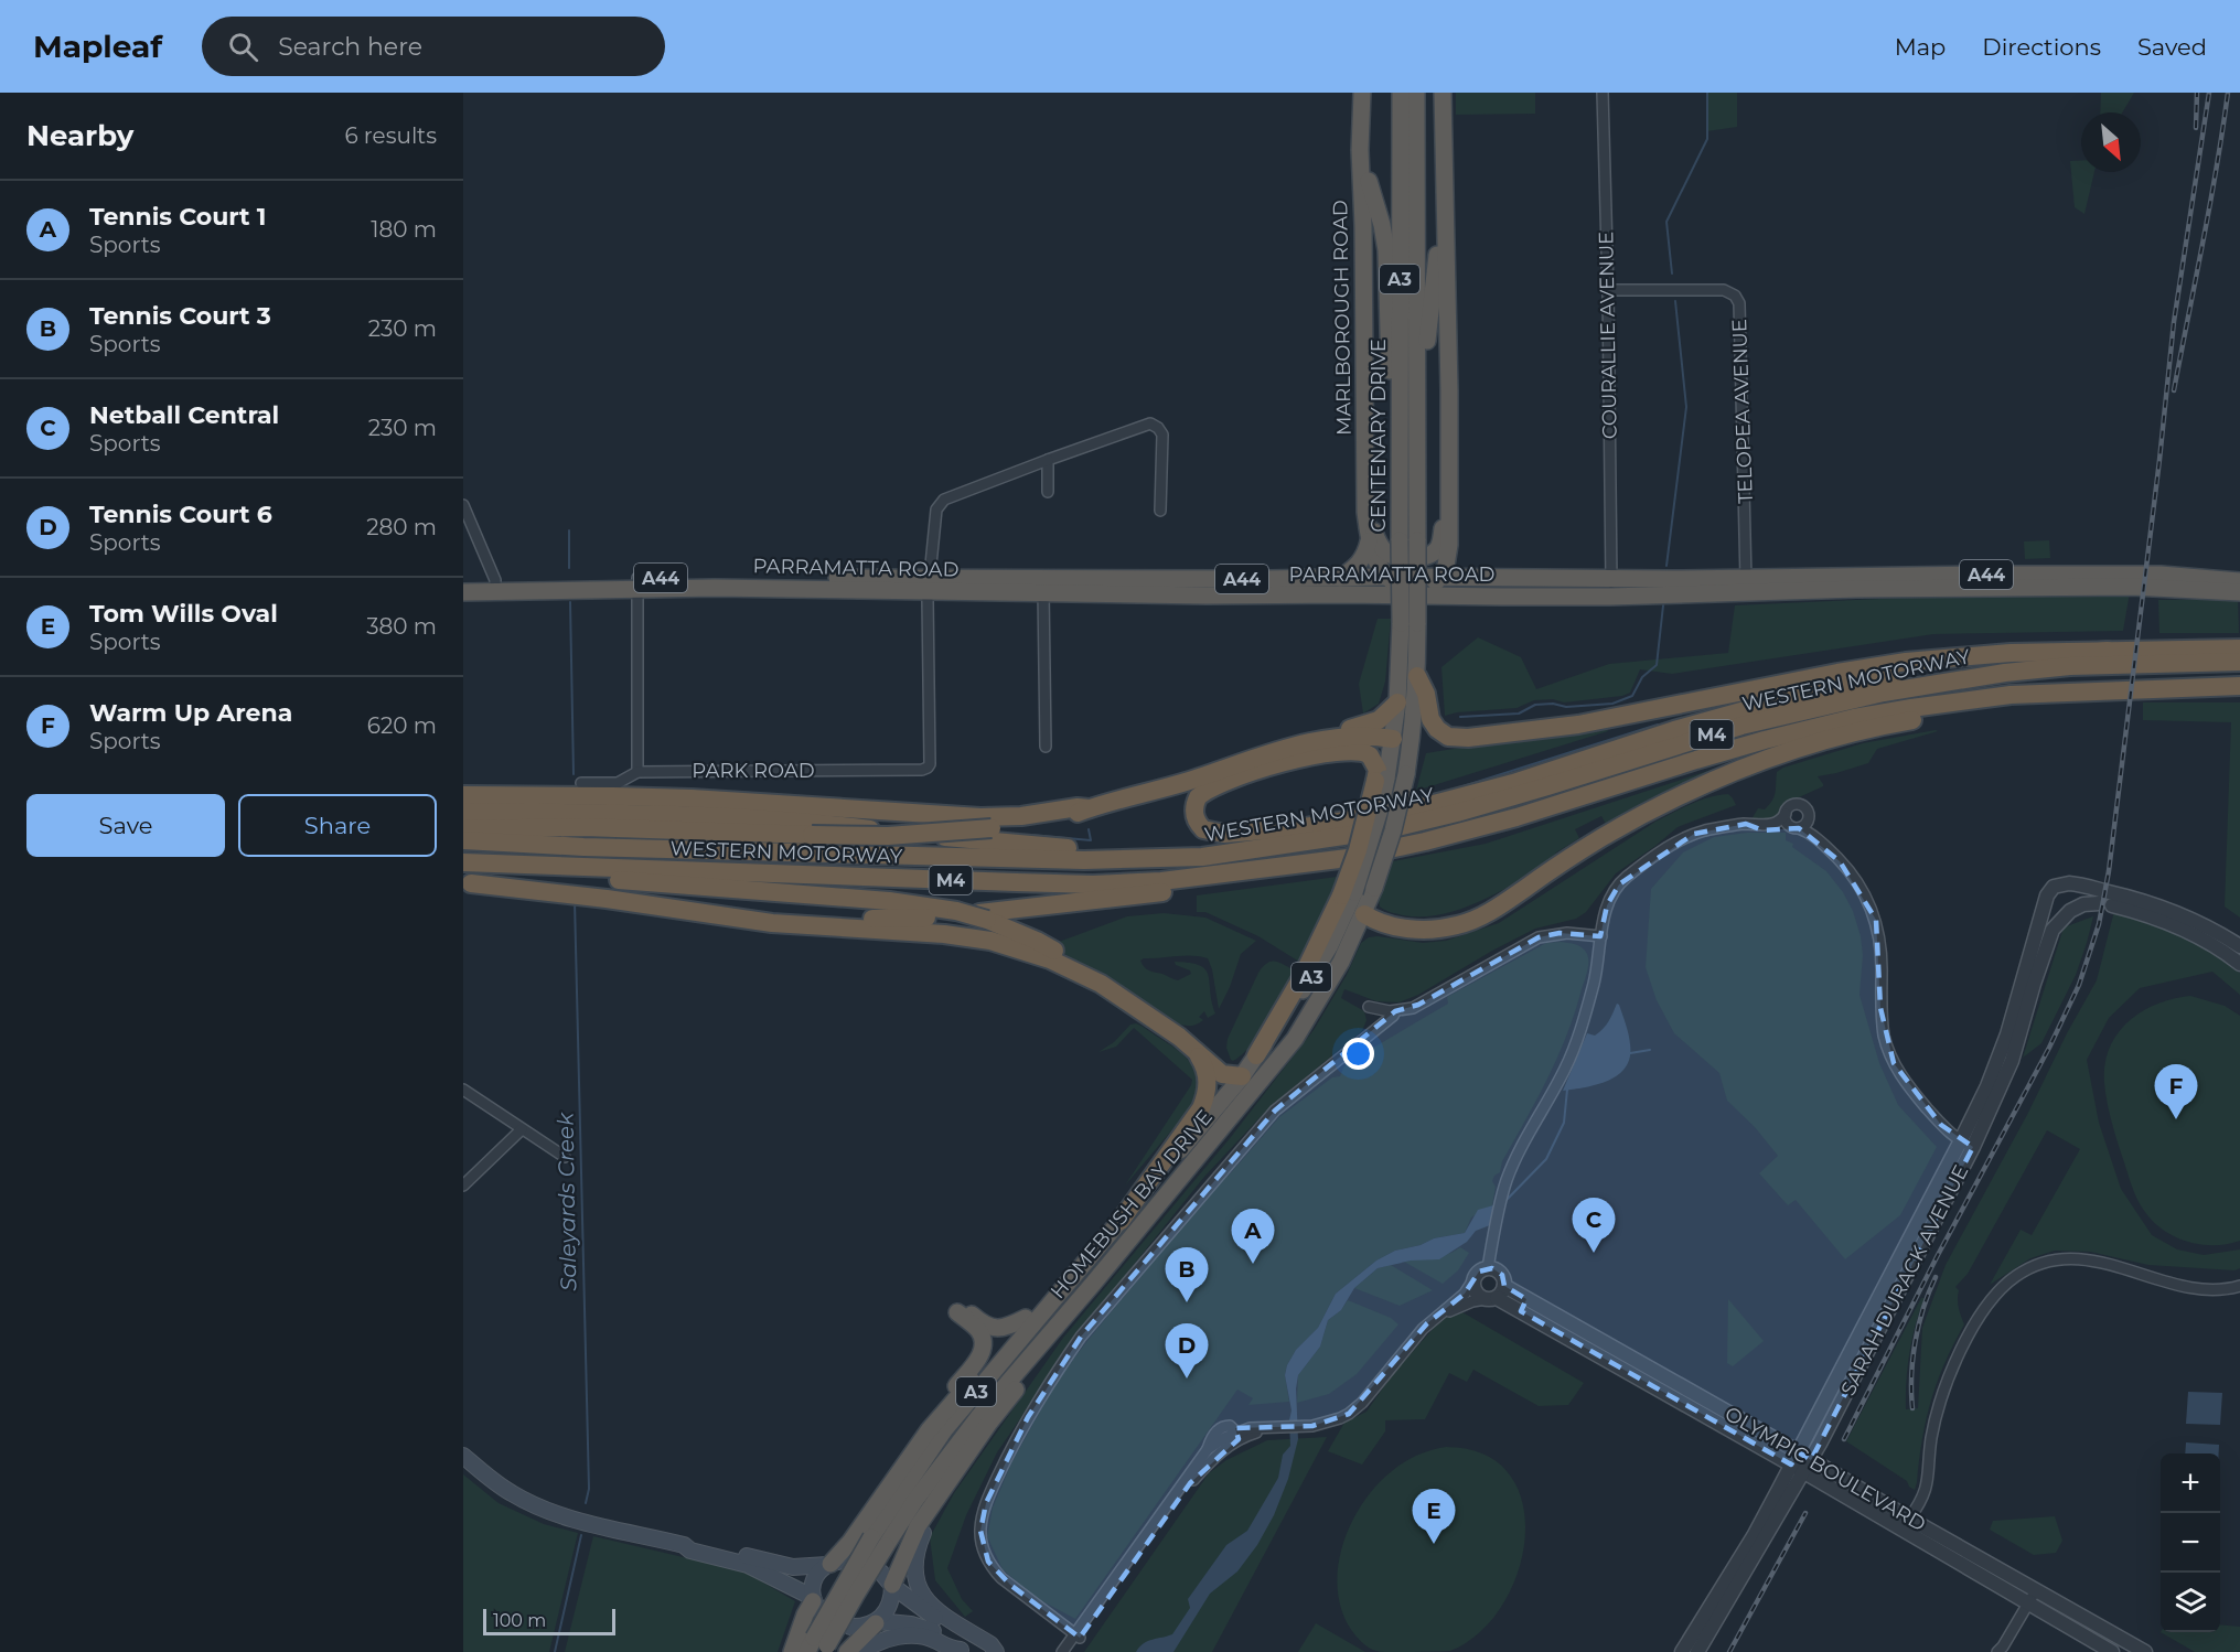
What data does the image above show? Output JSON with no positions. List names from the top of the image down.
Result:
{
  "streets": {
    "highway": [
      "A3",
      "MARLBOROUGH ROAD",
      "CENTENARY DRIVE",
      "PARRAMATTA ROAD",
      "A44",
      "WESTERN MOTORWAY",
      "M4",
      "HOMEBUSH BAY DRIVE"
    ],
    "street": [
      "COURALLIE AVENUE",
      "TELOPEA AVENUE",
      "PARK ROAD",
      "SARAH DURACK AVENUE",
      "OLYMPIC BOULEVARD"
    ]
  },
  "crossings": [
    ["MARLBOROUGH ROAD", "PARRAMATTA ROAD"],
    ["COURALLIE AVENUE", "TELOPEA AVENUE"],
    ["COURALLIE AVENUE", "PARRAMATTA ROAD"],
    ["TELOPEA AVENUE", "PARRAMATTA ROAD"],
    ["CENTENARY DRIVE", "M4"],
    ["CENTENARY DRIVE", "HOMEBUSH BAY DRIVE"],
    ["PARRAMATTA ROAD", "PARK ROAD"],
    ["WESTERN MOTORWAY", "PARK ROAD"],
    ["SARAH DURACK AVENUE", "OLYMPIC BOULEVARD"]
  ],
  "water": ["Saleyards Creek"],
  "scale_bar": "100 m",
  "north": "bottom right",
  "page": {
    "header": "Mapleaf",
    "search": "Search here",
    "nav": ["Map", "Directions", "Saved"],
    "heading": ["Nearby", "6 results"],
    "list": [
      {
        "mark": "A",
        "name": "Tennis Court 1",
        "note": "Sports",
        "value": "180 m"
      },
      {
        "mark": "B",
        "name": "Tennis Court 3",
        "note": "Sports",
        "value": "230 m"
      },
      {
        "mark": "C",
        "name": "Netball Central",
        "note": "Sports",
        "value": "230 m"
      },
      {
        "mark": "D",
        "name": "Tennis Court 6",
        "note": "Sports",
        "value": "280 m"
      },
      {
        "mark": "E",
        "name": "Tom Wills Oval",
        "note": "Sports",
        "value": "380 m"
      },
      {
        "mark": "F",
        "name": "Warm Up Arena",
        "note": "Sports",
        "value": "620 m"
      }
    ],
    "buttons": ["Save", "Share"],
    "pins": [
      "F",
      "C",
      "A",
      "B",
      "D",
      "E"
    ],
    "map_buttons": ["+", "−"],
    "scale": "100 m"
  }
}
